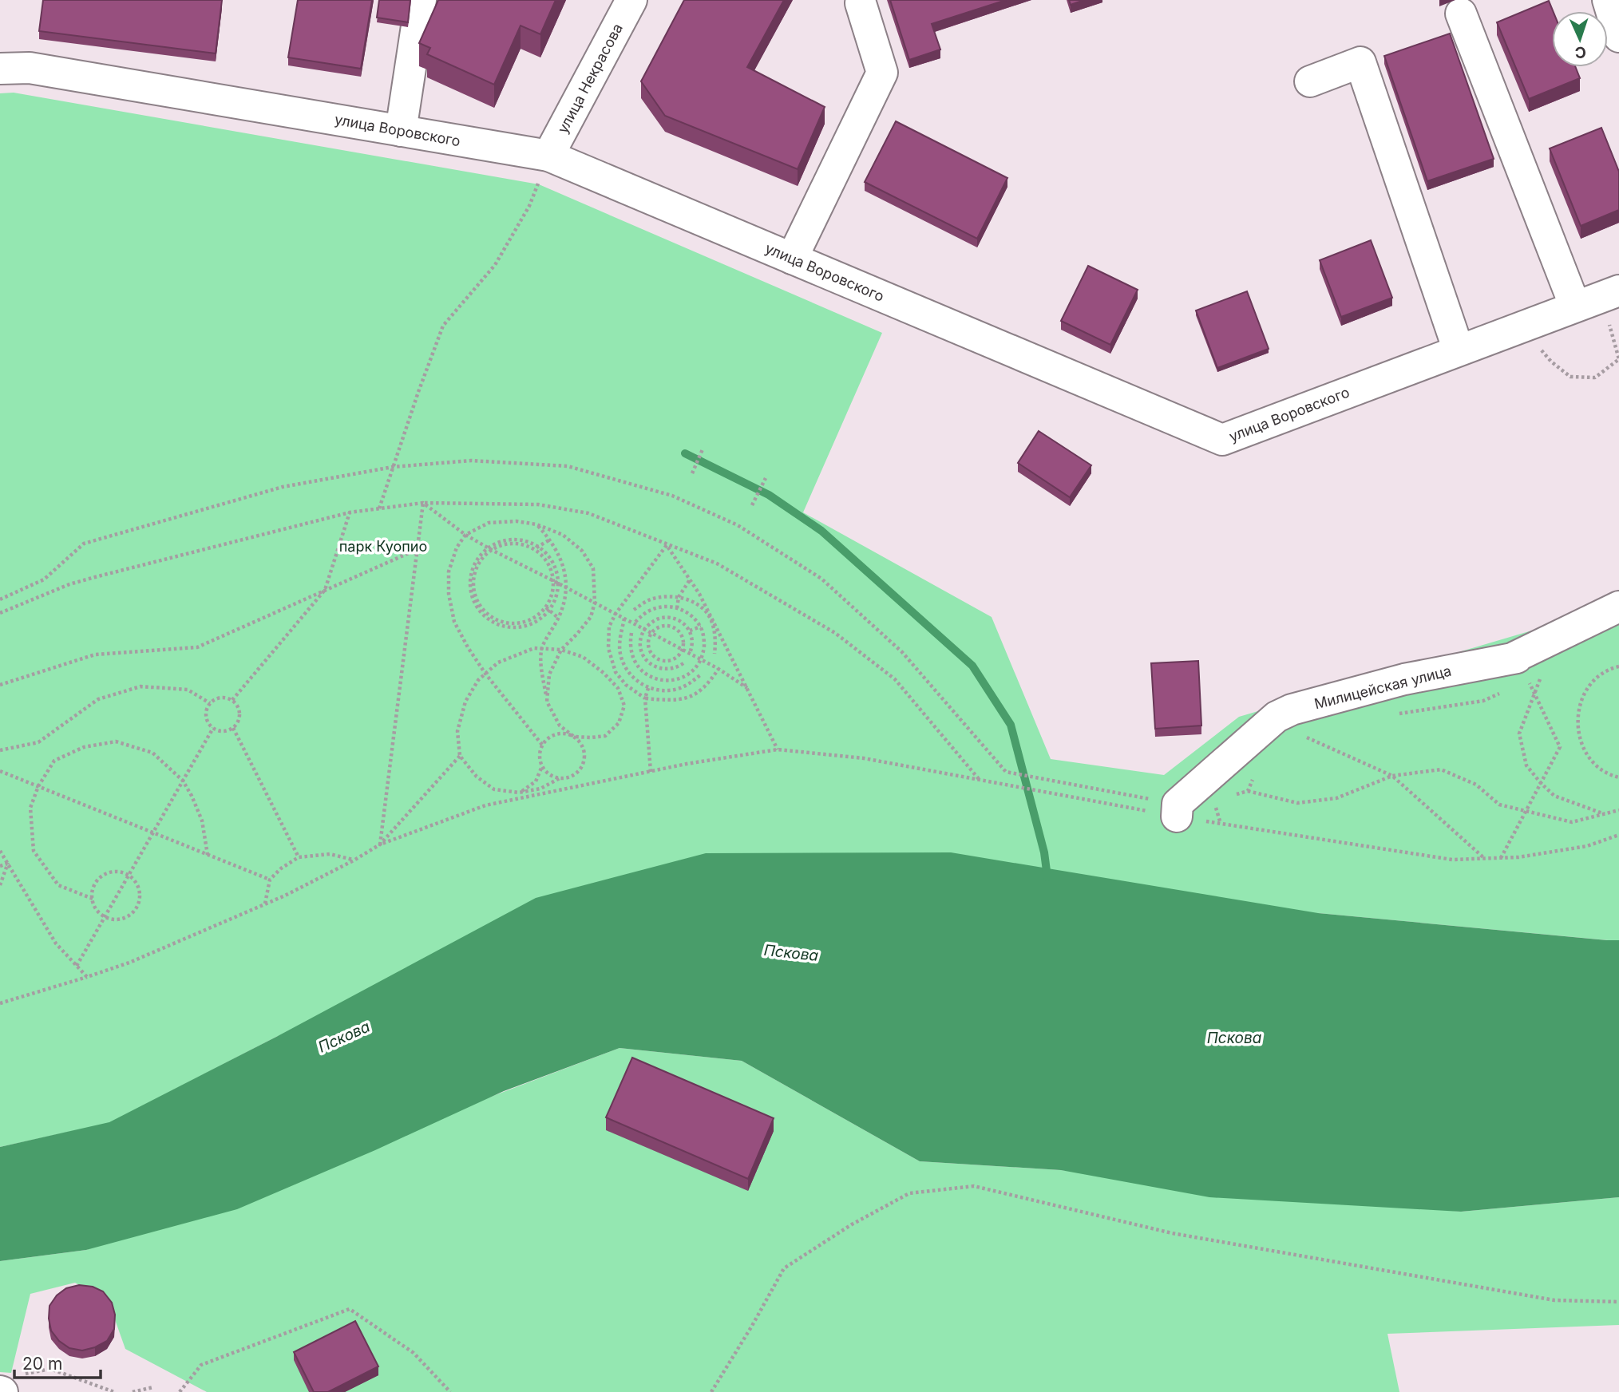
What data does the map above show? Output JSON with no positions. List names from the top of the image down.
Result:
{
  "streets": {
    "street": ["улица Некрасова", "улица Воровского", "Милицейская улица"]
  },
  "crossings": [
    ["улица Некрасова", "улица Воровского"]
  ],
  "water": ["Пскова"],
  "parks": ["парк Куопио"],
  "scale_bar": "20 m",
  "north": "bottom"
}
